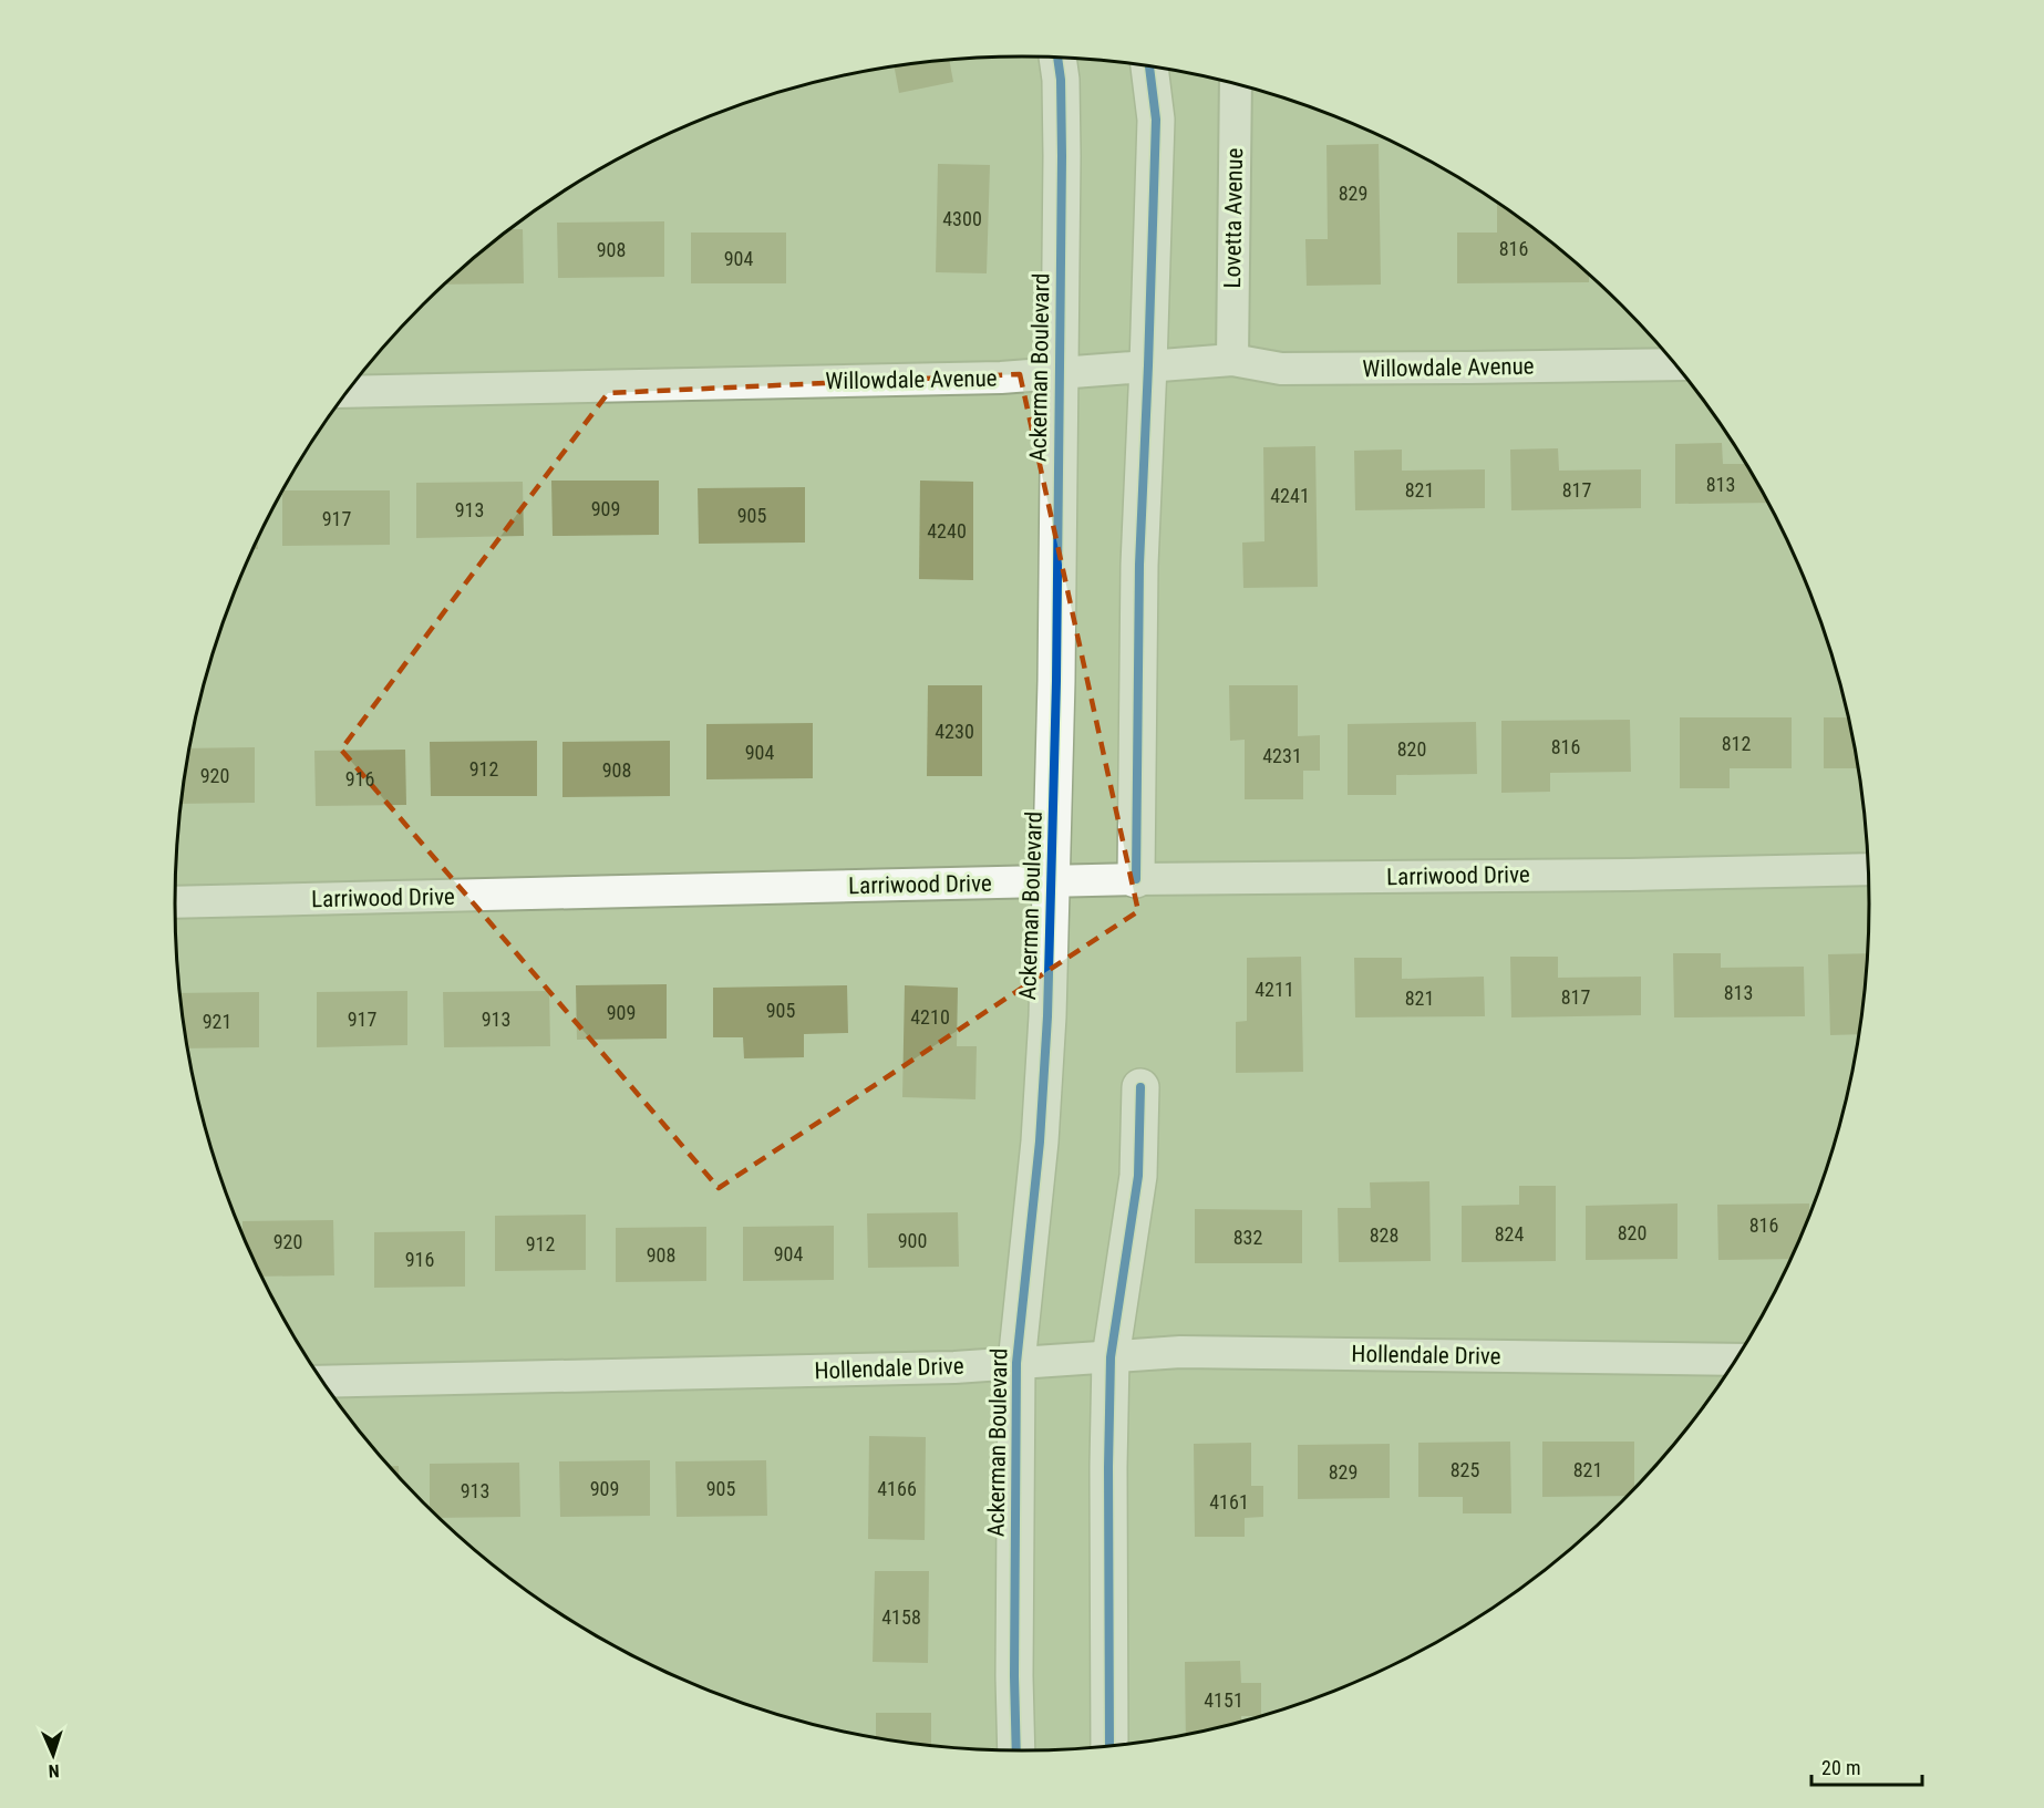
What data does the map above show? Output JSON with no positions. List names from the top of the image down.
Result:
{
  "streets": {
    "street": [
      "Lovetta Avenue",
      "Ackerman Boulevard",
      "Willowdale Avenue",
      "Larriwood Drive",
      "Hollendale Drive"
    ]
  },
  "crossings": [
    ["Lovetta Avenue", "Willowdale Avenue"],
    ["Ackerman Boulevard", "Willowdale Avenue"],
    ["Ackerman Boulevard", "Larriwood Drive"],
    ["Ackerman Boulevard", "Hollendale Drive"]
  ],
  "house_numbers": [
    "829",
    "4300",
    "816",
    "908",
    "904",
    "813",
    "821",
    "817",
    "4241",
    "909",
    "913",
    "905",
    "917",
    "4240",
    "4230",
    "812",
    "816",
    "820",
    "904",
    "4231",
    "912",
    "908",
    "920",
    "916",
    "4211",
    "813",
    "817",
    "821",
    "905",
    "909",
    "4210",
    "917",
    "913",
    "921",
    "816",
    "820",
    "824",
    "828",
    "832",
    "900",
    "920",
    "912",
    "904",
    "908",
    "916",
    "825",
    "821",
    "829",
    "909",
    "905",
    "4166",
    "913",
    "4161",
    "4158",
    "4151"
  ],
  "scale_bar": "20 m",
  "north": "bottom"
}
